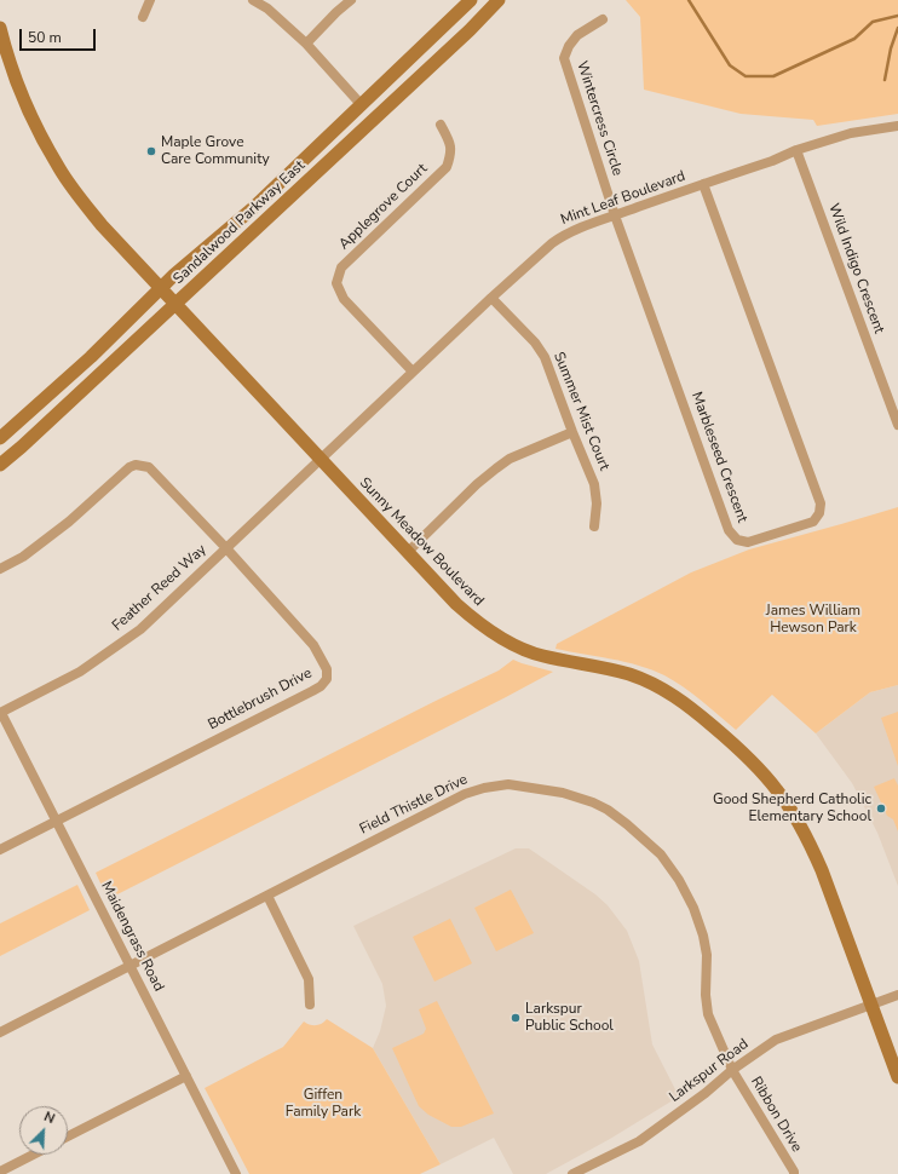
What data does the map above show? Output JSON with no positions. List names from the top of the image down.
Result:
{
  "streets": {
    "street": [
      "Wintercress Circle",
      "Mint Leaf Boulevard",
      "Applegrove Court",
      "Sandalwood Parkway East",
      "Wild Indigo Crescent",
      "Summer Mist Court",
      "Marbleseed Crescent",
      "Sunny Meadow Boulevard",
      "Feather Reed Way",
      "Bottlebrush Drive",
      "Field Thistle Drive",
      "Maidengrass Road",
      "Larkspur Road",
      "Ribbon Drive"
    ]
  },
  "crossings": [
    ["Wintercress Circle", "Mint Leaf Boulevard"],
    ["Wintercress Circle", "Marbleseed Crescent"],
    ["Mint Leaf Boulevard", "Applegrove Court"],
    ["Mint Leaf Boulevard", "Wild Indigo Crescent"],
    ["Mint Leaf Boulevard", "Summer Mist Court"],
    ["Mint Leaf Boulevard", "Marbleseed Crescent"],
    ["Mint Leaf Boulevard", "Sunny Meadow Boulevard"],
    ["Mint Leaf Boulevard", "Feather Reed Way"],
    ["Sandalwood Parkway East", "Sunny Meadow Boulevard"],
    ["Sunny Meadow Boulevard", "Feather Reed Way"],
    ["Sunny Meadow Boulevard", "Larkspur Road"],
    ["Feather Reed Way", "Bottlebrush Drive"],
    ["Feather Reed Way", "Maidengrass Road"],
    ["Bottlebrush Drive", "Maidengrass Road"],
    ["Field Thistle Drive", "Maidengrass Road"],
    ["Field Thistle Drive", "Larkspur Road"],
    ["Field Thistle Drive", "Ribbon Drive"],
    ["Larkspur Road", "Ribbon Drive"]
  ],
  "parks": ["James William Hewson Park", "Giffen Family Park"],
  "places": ["Maple Grove Care Community", "Good Shepherd Catholic Elementary School", "Larkspur Public School"],
  "scale_bar": "50 m",
  "north": "top right"
}
